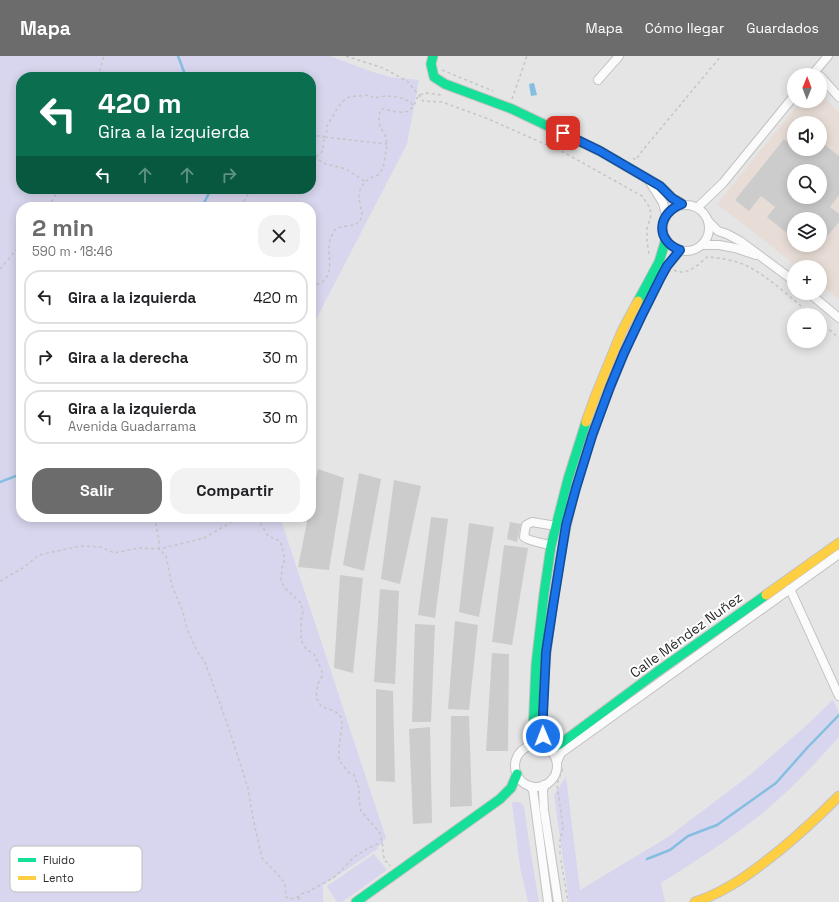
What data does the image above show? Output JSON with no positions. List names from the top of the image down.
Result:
{
  "streets": {
    "street": ["Calle Méndez Nuñez"]
  },
  "legend": ["Fluido", "Lento"],
  "north": "top",
  "page": {
    "header": "Mapa",
    "nav": ["Mapa", "Cómo llegar", "Guardados"],
    "map_buttons": ["+", "−"],
    "turn": ["420 m", "Gira a la izquierda"],
    "heading": ["2 min", "590 m · 18:46"],
    "list": [
      {
        "name": "Gira a la izquierda",
        "value": "420 m"
      },
      {
        "name": "Gira a la derecha",
        "value": "30 m"
      },
      {
        "name": "Gira a la izquierda",
        "note": "Avenida Guadarrama",
        "value": "30 m"
      }
    ],
    "buttons": ["Salir", "Compartir"]
  }
}
